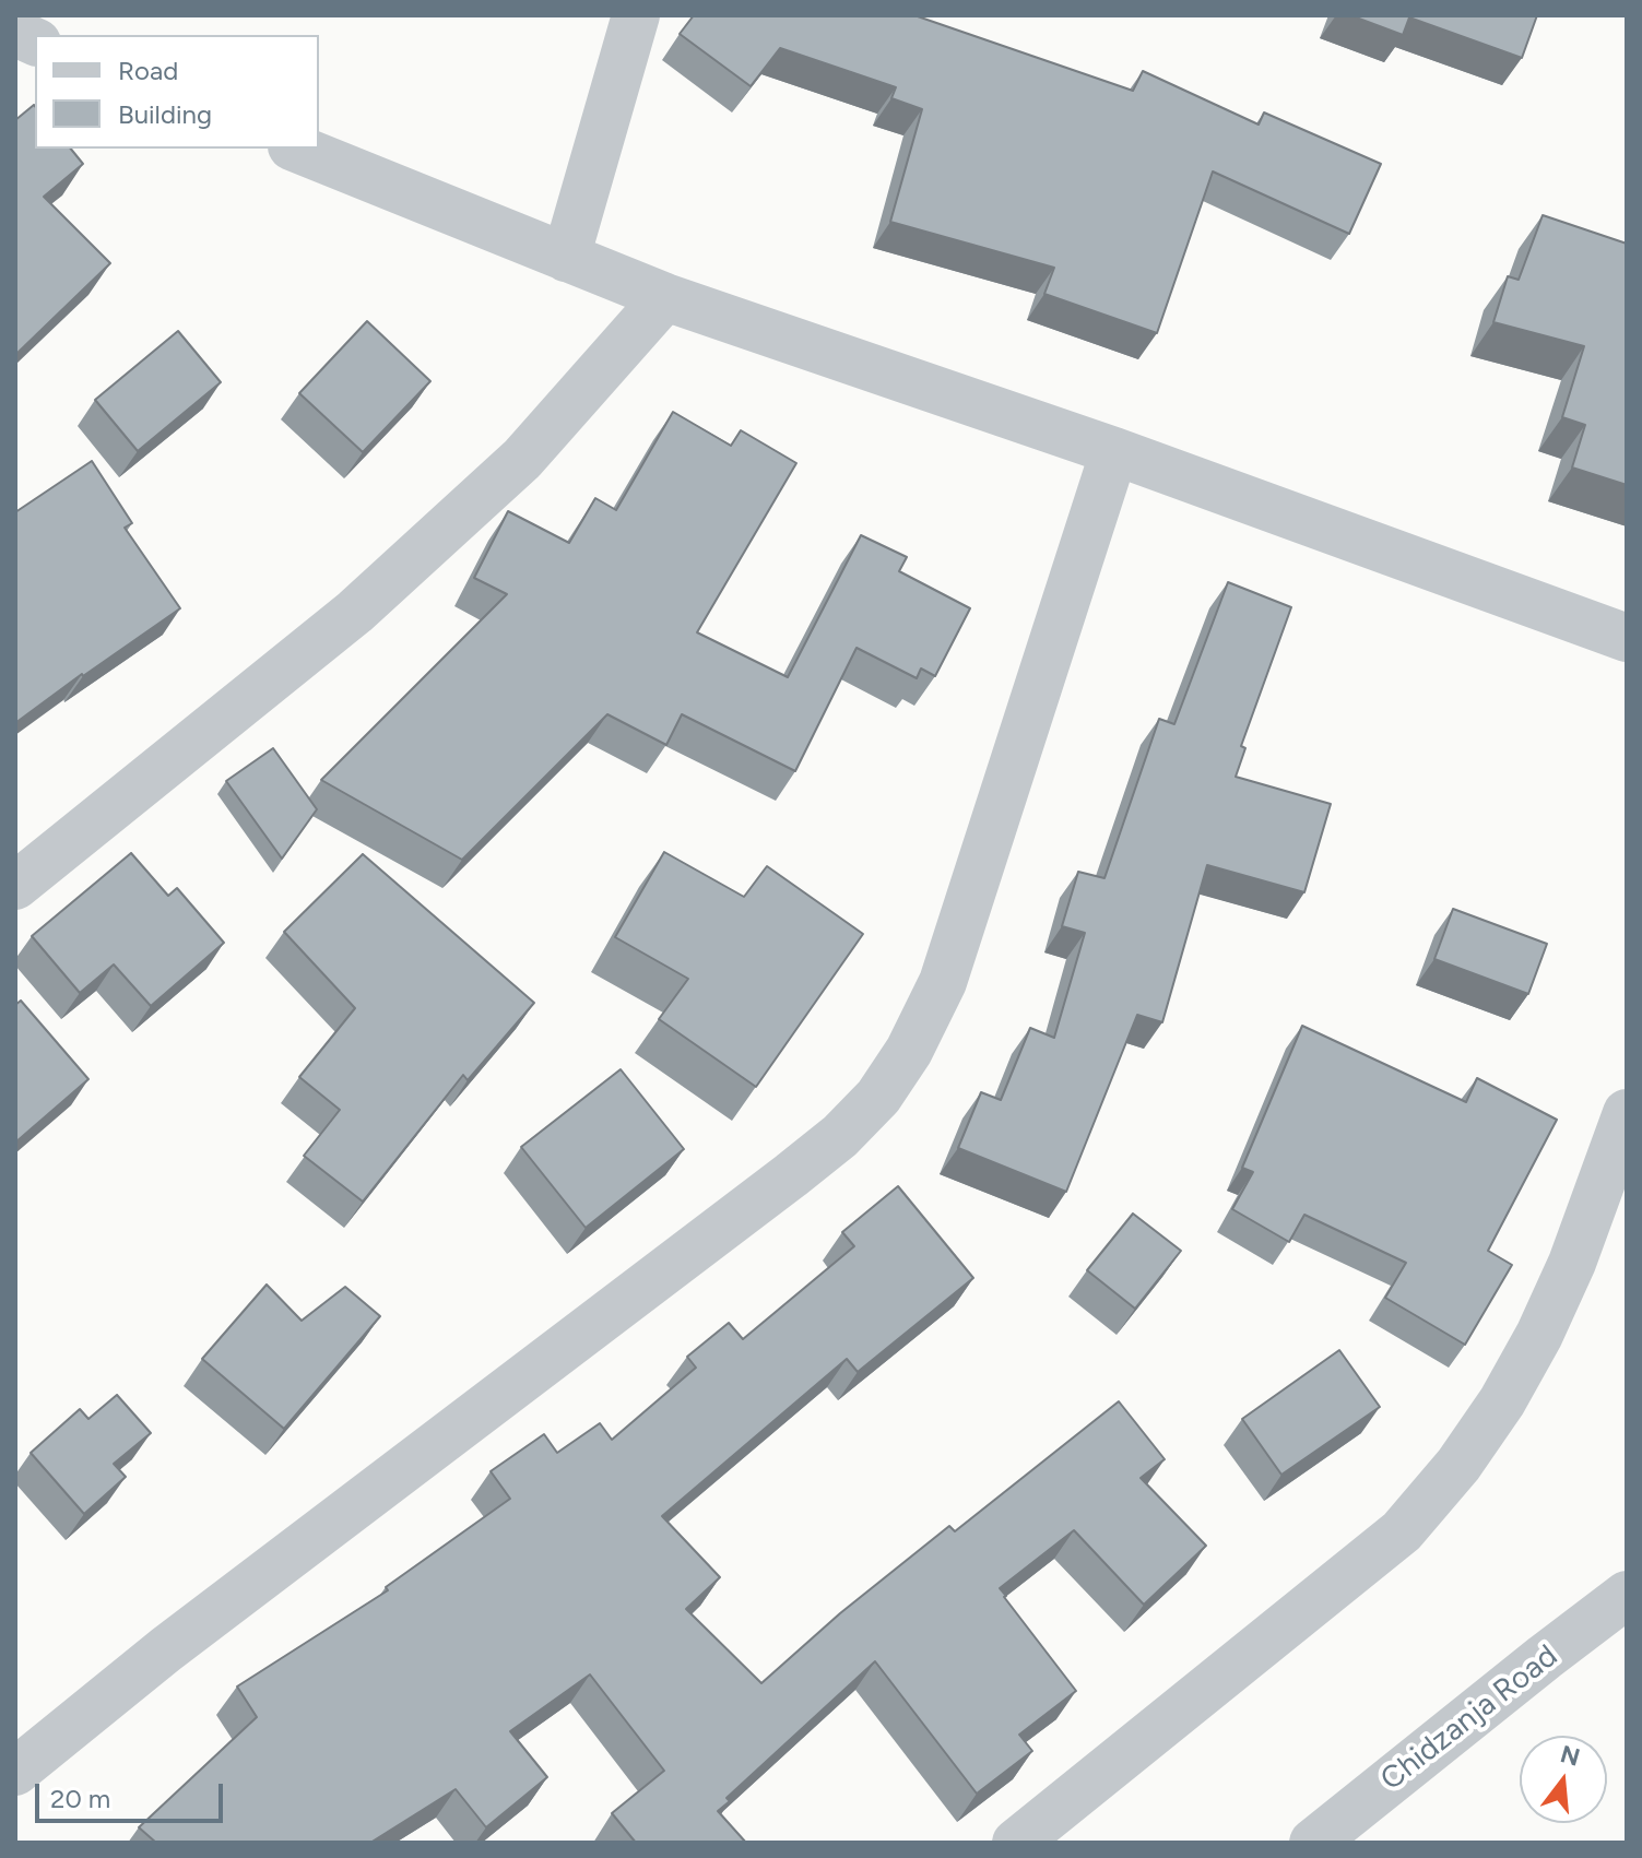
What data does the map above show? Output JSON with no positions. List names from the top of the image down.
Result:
{
  "streets": {
    "street": ["Chidzanja Road"]
  },
  "legend": ["Road", "Building"],
  "scale_bar": "20 m",
  "north": "top"
}
